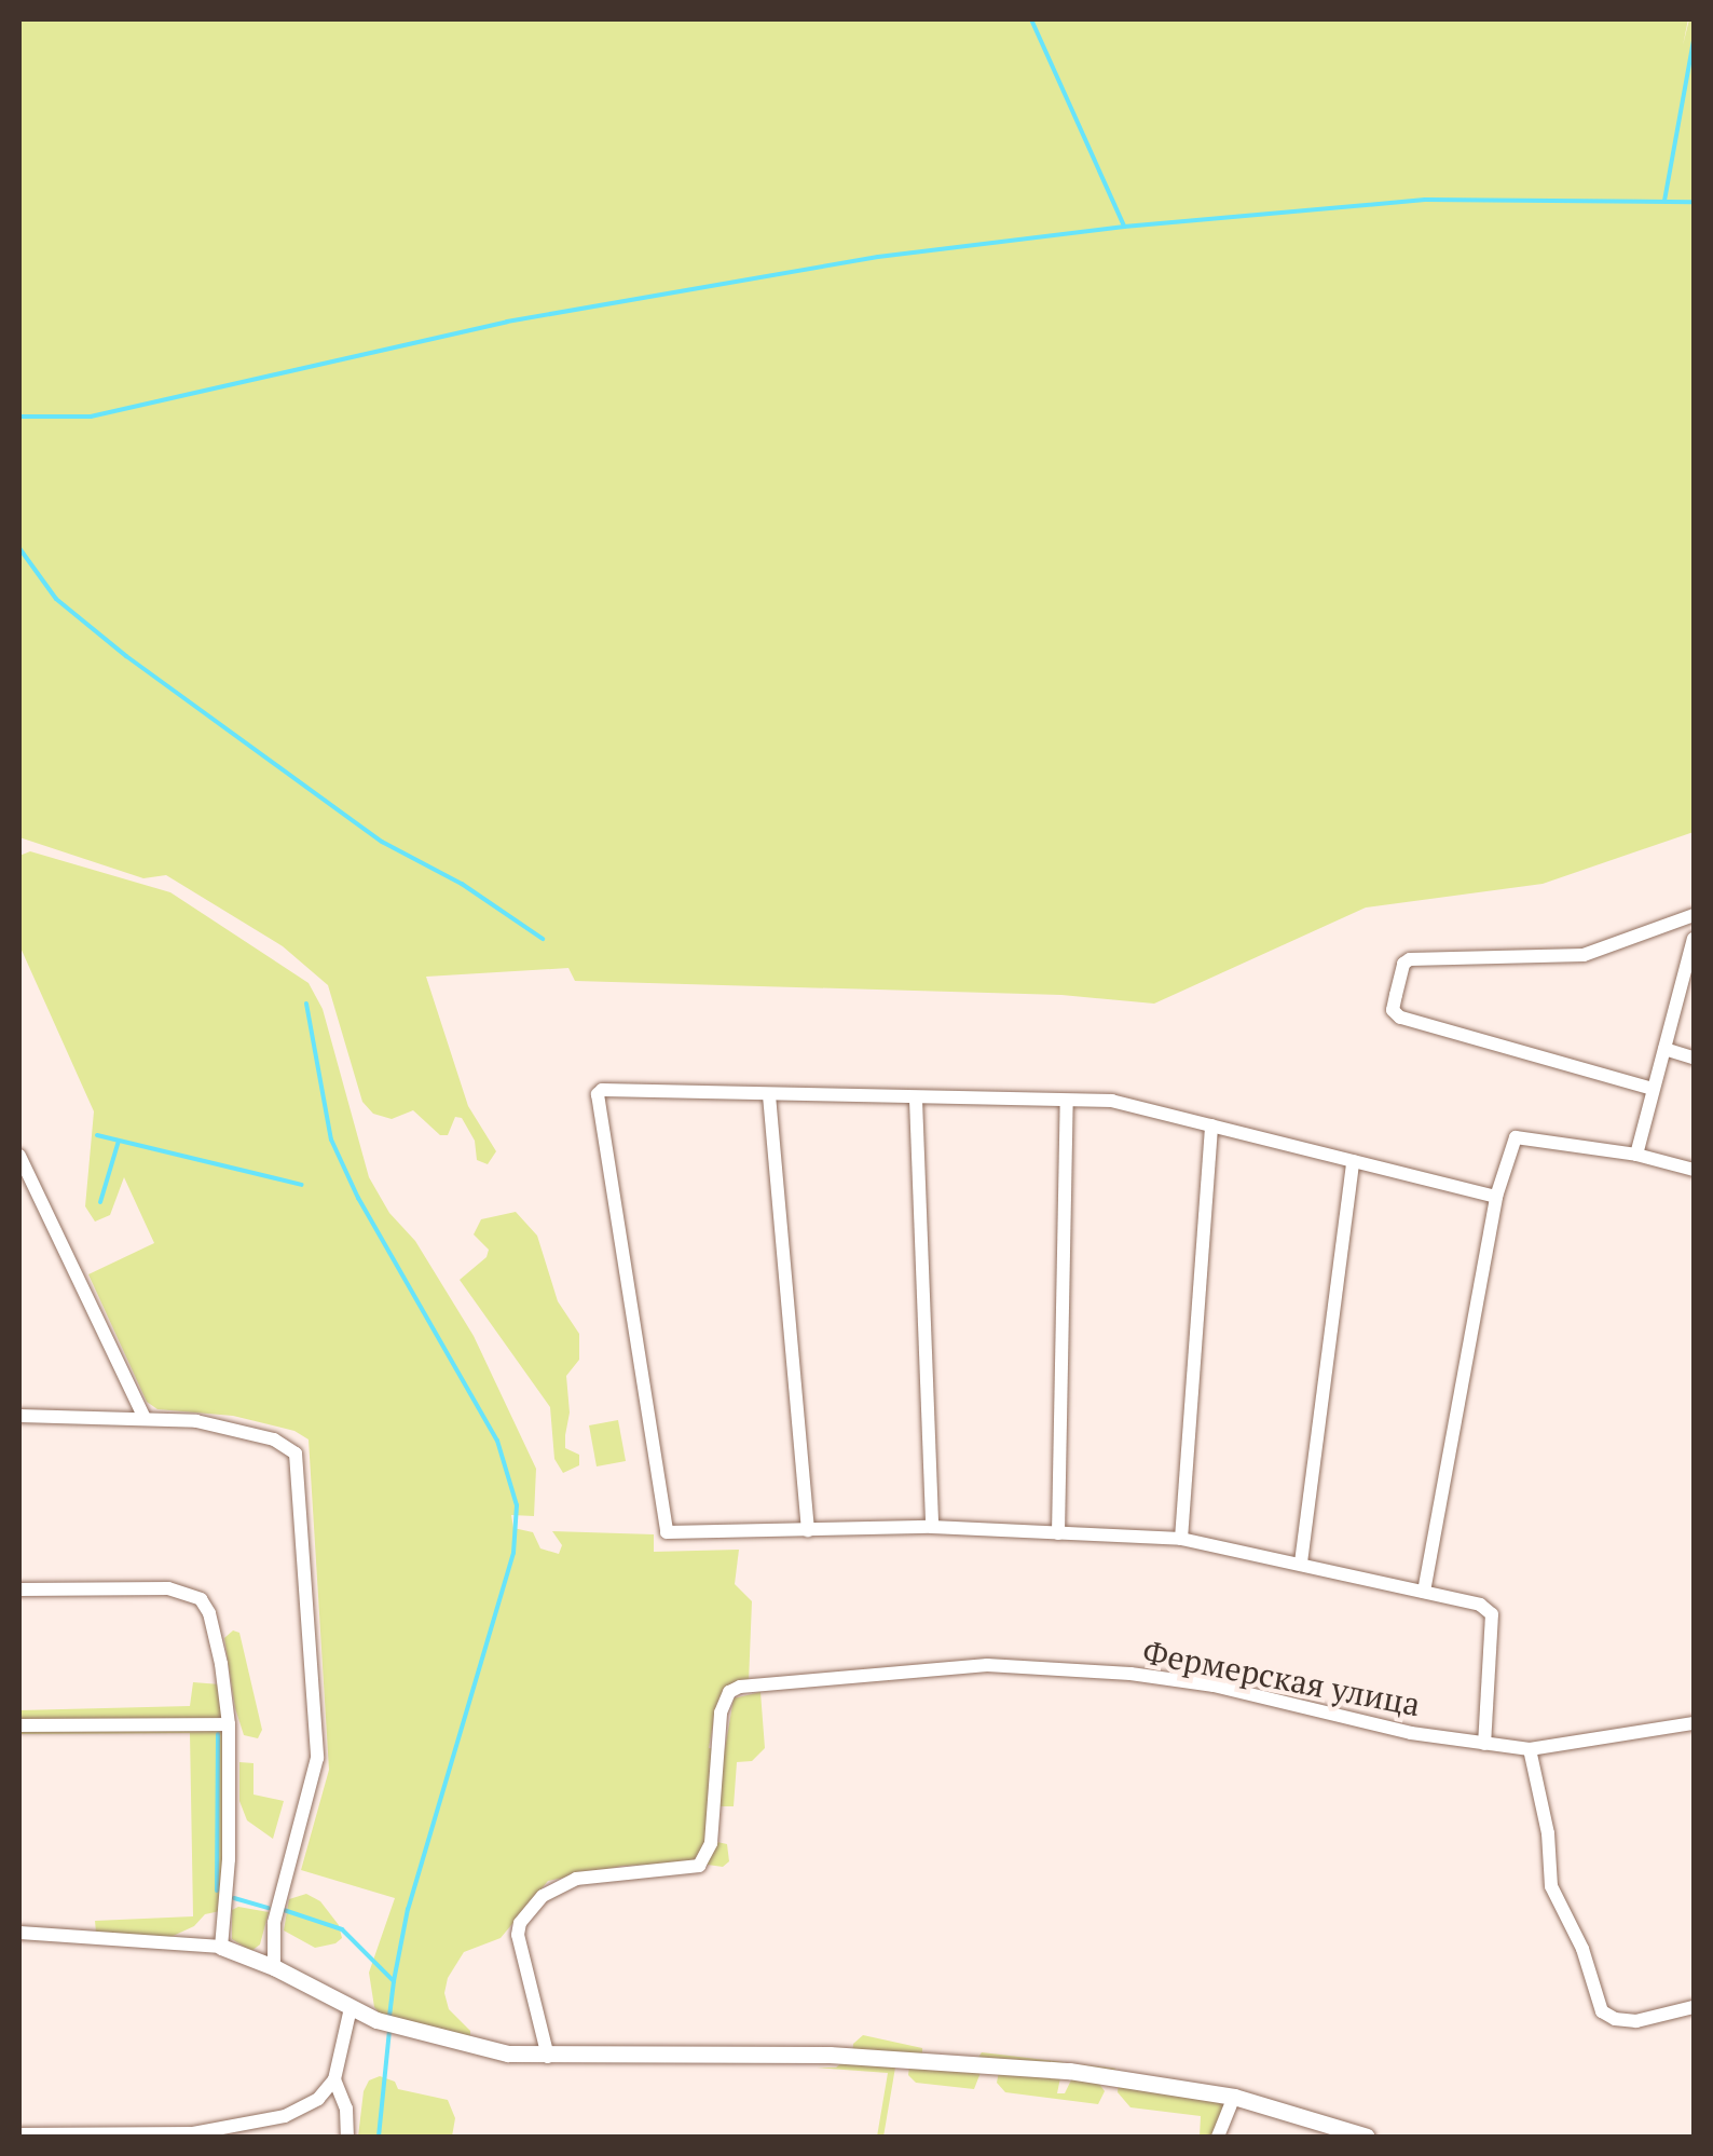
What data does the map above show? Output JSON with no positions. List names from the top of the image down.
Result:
{
  "streets": {
    "street": ["Фермерская улица"]
  }
}
